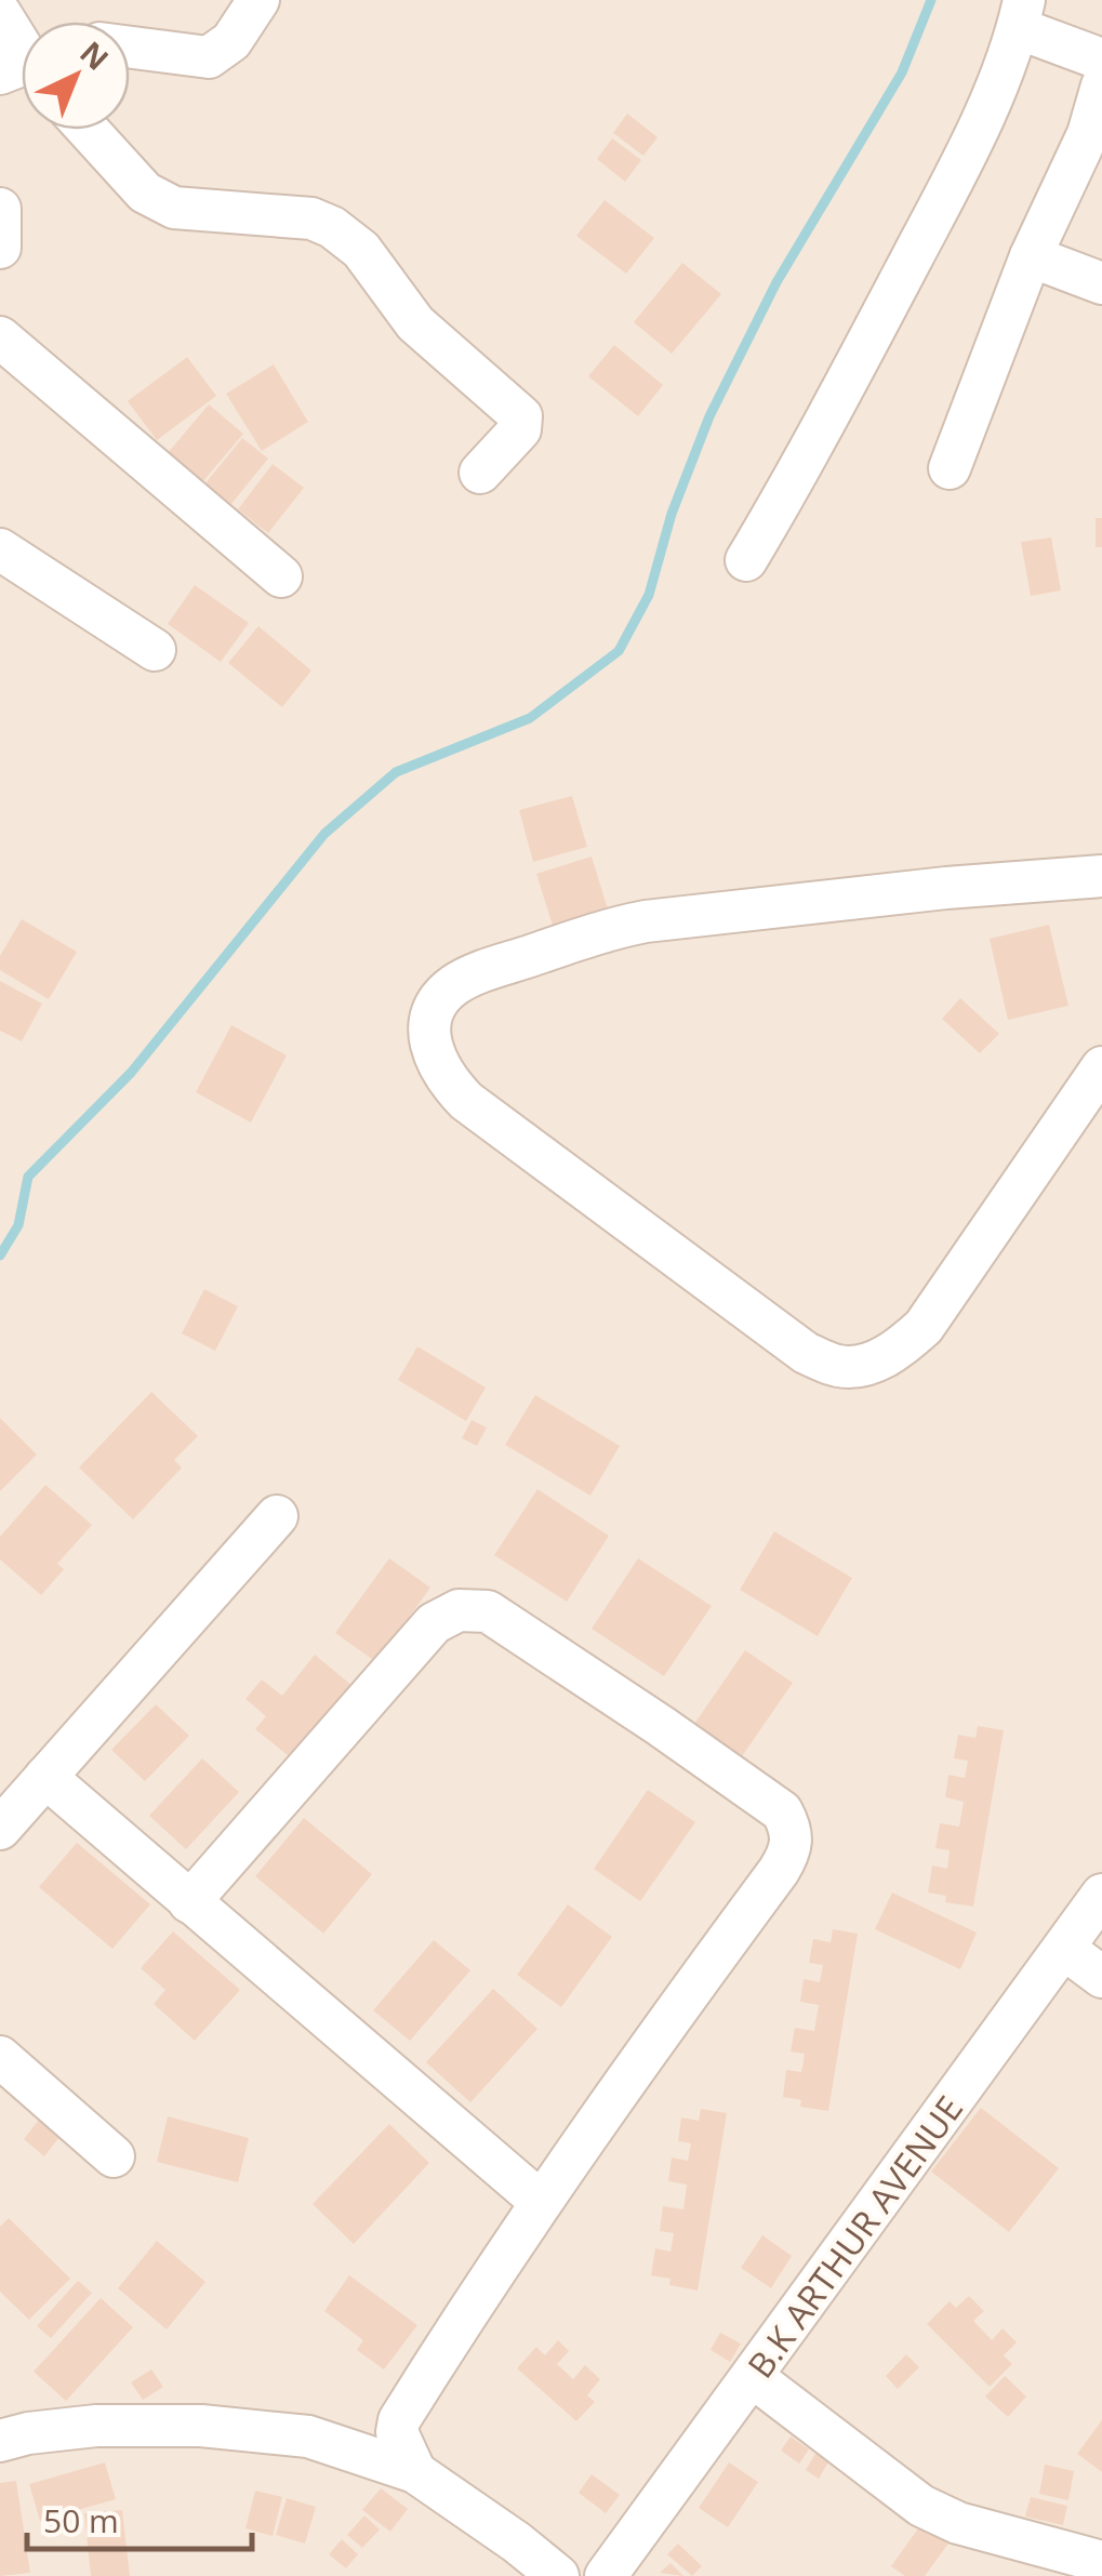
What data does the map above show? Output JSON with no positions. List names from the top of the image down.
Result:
{
  "streets": {
    "street": ["B.K ARTHUR AVENUE"]
  },
  "scale_bar": "50 m",
  "north": "top right"
}
